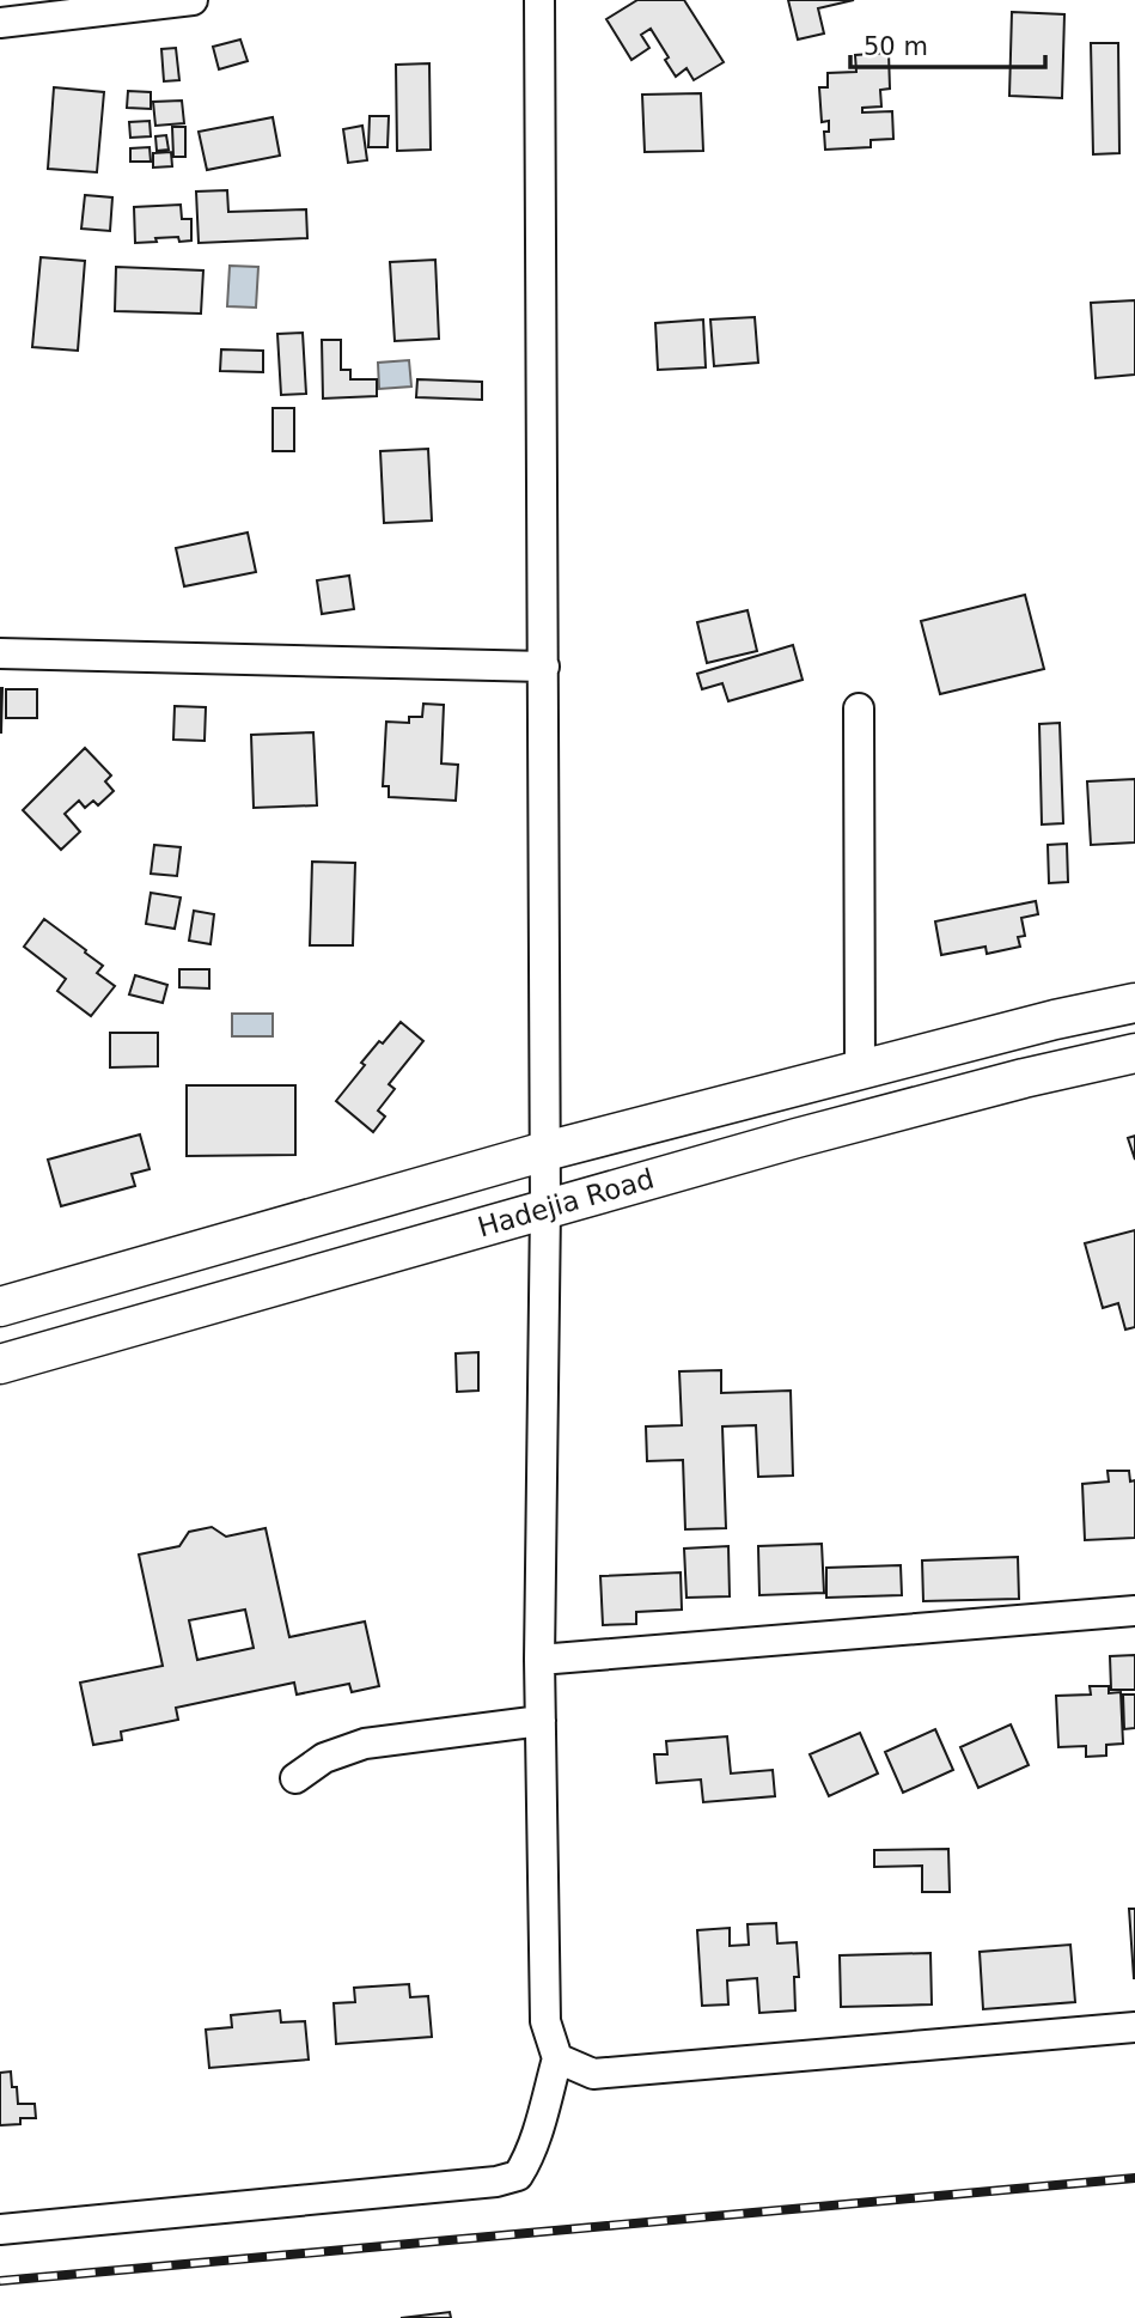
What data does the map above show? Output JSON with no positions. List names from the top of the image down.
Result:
{
  "streets": {
    "main road": ["Hadejia Road"]
  },
  "scale_bar": "50 m"
}
